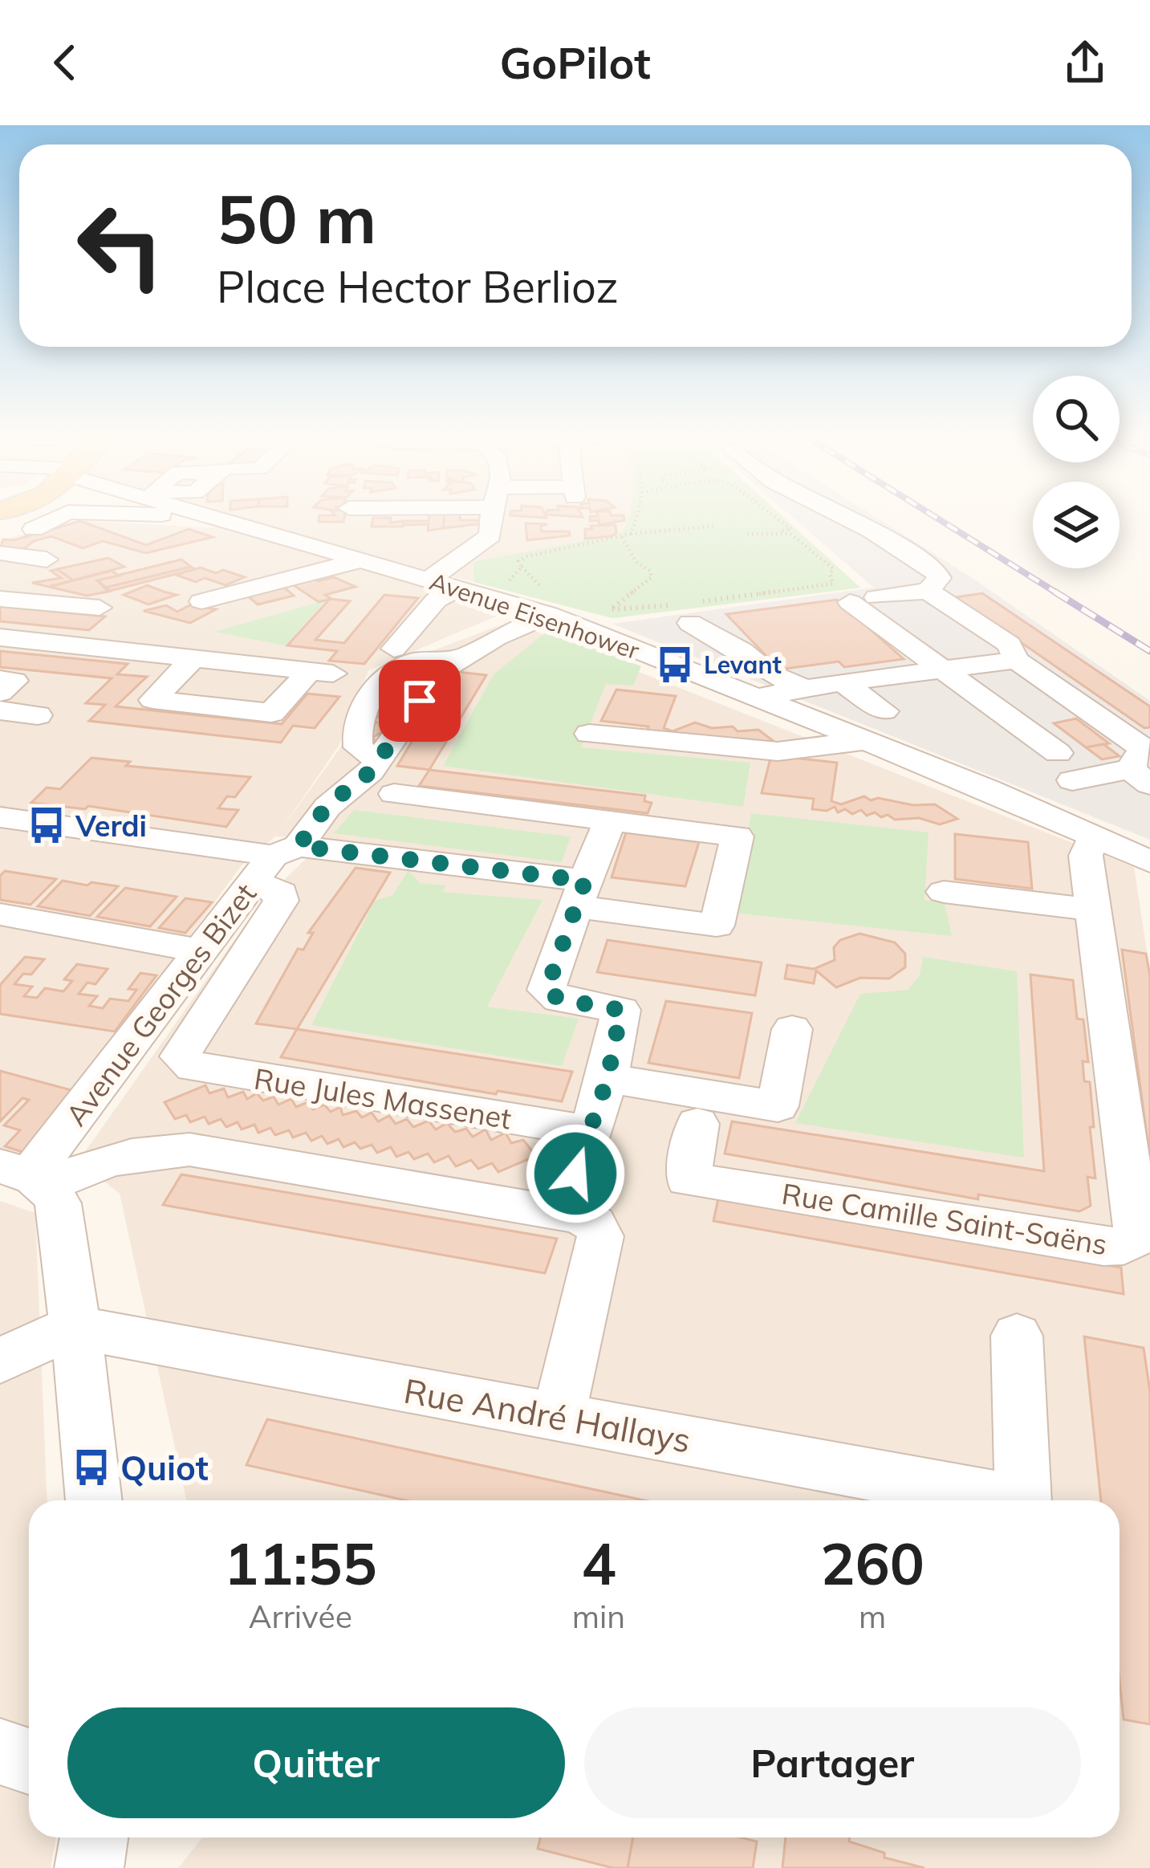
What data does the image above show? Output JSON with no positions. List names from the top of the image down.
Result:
{
  "streets": {
    "street": [
      "Avenue Eisenhower",
      "Avenue Georges Bizet",
      "Rue Jules Massenet",
      "Rue Camille Saint-Saëns",
      "Rue André Hallays"
    ]
  },
  "crossings": [
    ["Avenue Eisenhower", "Rue Camille Saint-Saëns"],
    ["Avenue Georges Bizet", "Rue Jules Massenet"]
  ],
  "places": {
    "bus stop": ["Levant", "Verdi", "Quiot"]
  },
  "page": {
    "header": "GoPilot",
    "turn": ["50 m", "Place Hector Berlioz"],
    "eta": [
      "11:55",
      "Arrivée",
      "4",
      "min",
      "260",
      "m"
    ],
    "buttons": ["Quitter", "Partager"]
  }
}
